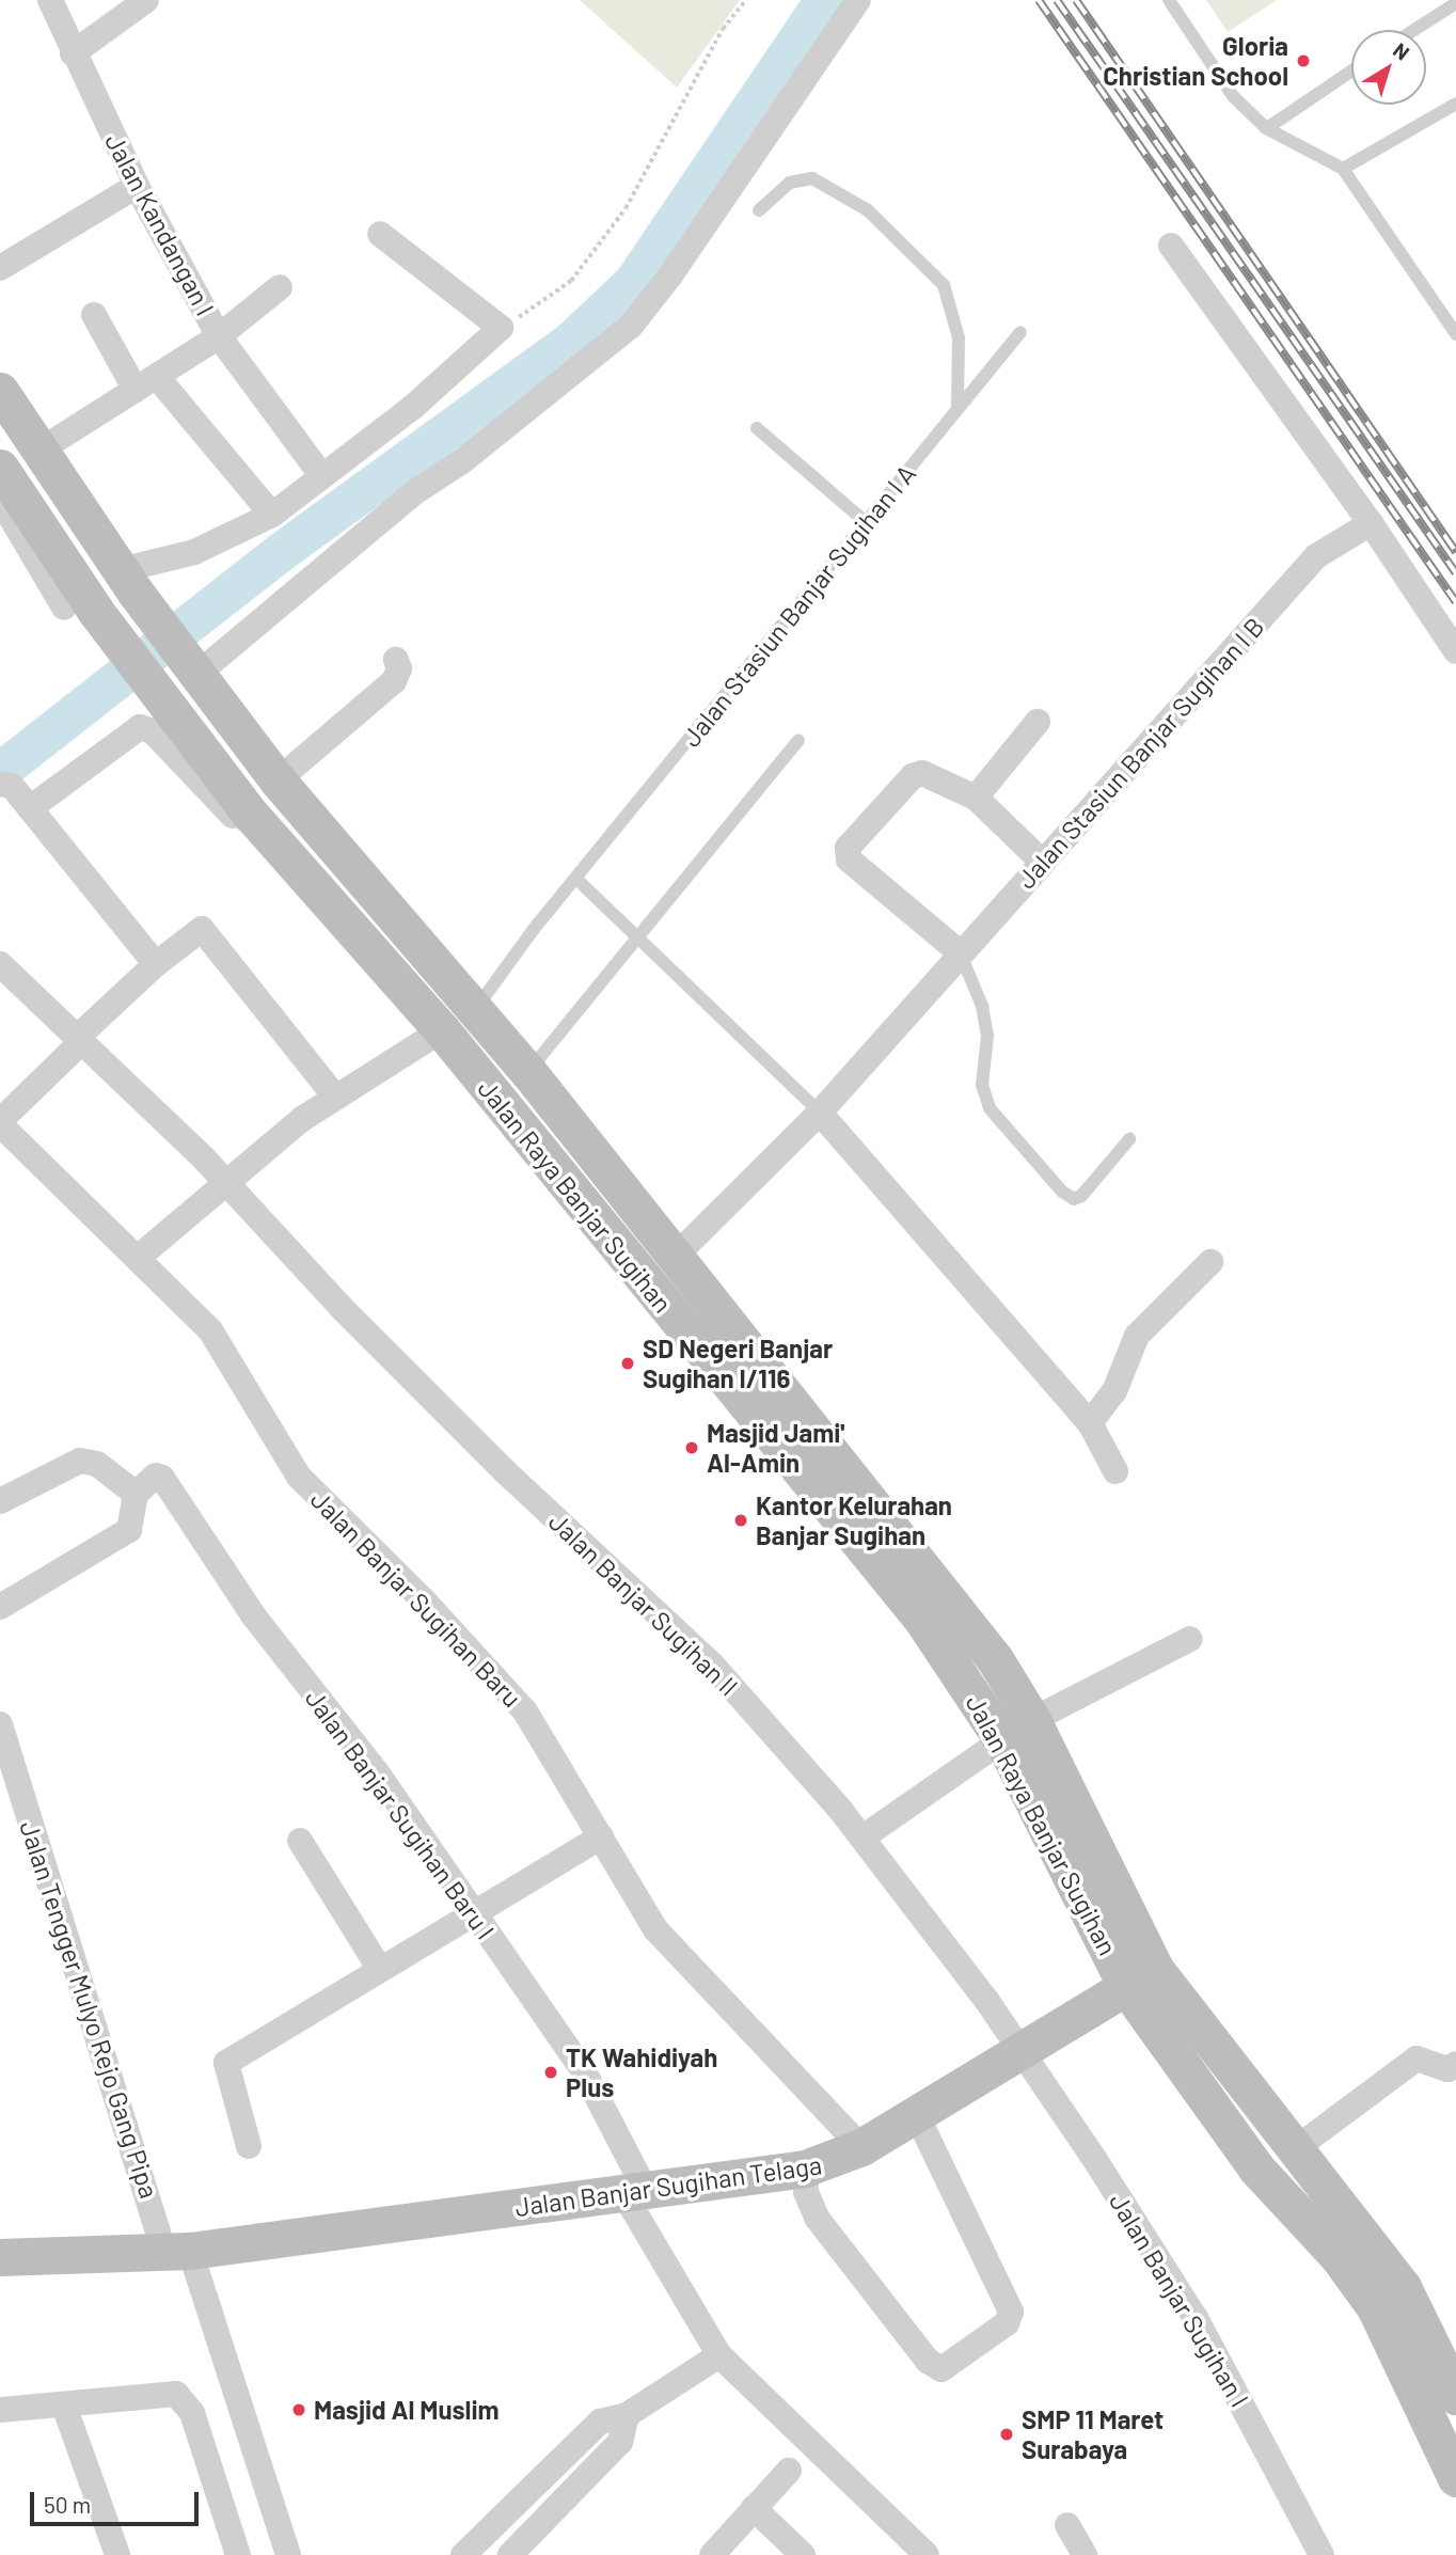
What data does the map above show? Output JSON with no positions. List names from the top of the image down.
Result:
{
  "streets": {
    "main road": ["Jalan Raya Banjar Sugihan", "Jalan Banjar Sugihan Telaga"],
    "street": [
      "Jalan Kandangan I",
      "Jalan Stasiun Banjar Sugihan I B",
      "Jalan Banjar Sugihan Baru",
      "Jalan Banjar Sugihan II",
      "Jalan Banjar Sugihan Baru I",
      "Jalan Tengger Mulyo Rejo Gang Pipa",
      "Jalan Banjar Sugihan I"
    ],
    "lane": ["Jalan Stasiun Banjar Sugihan I A"]
  },
  "crossings": [
    ["Jalan Kandangan I", "Jalan Raya Banjar Sugihan"],
    ["Jalan Stasiun Banjar Sugihan I A", "Jalan Raya Banjar Sugihan"],
    ["Jalan Stasiun Banjar Sugihan I B", "Jalan Raya Banjar Sugihan"],
    ["Jalan Raya Banjar Sugihan", "Jalan Banjar Sugihan Telaga"],
    ["Jalan Banjar Sugihan Baru", "Jalan Banjar Sugihan Telaga"],
    ["Jalan Banjar Sugihan II", "Jalan Banjar Sugihan Telaga"],
    ["Jalan Banjar Sugihan II", "Jalan Banjar Sugihan I"],
    ["Jalan Banjar Sugihan Baru I", "Jalan Banjar Sugihan Telaga"],
    ["Jalan Tengger Mulyo Rejo Gang Pipa", "Jalan Banjar Sugihan Telaga"],
    ["Jalan Banjar Sugihan Telaga", "Jalan Banjar Sugihan I"]
  ],
  "places": [
    "Gloria Christian School",
    "SD Negeri Banjar Sugihan I/116",
    "Masjid Jami' Al-Amin",
    "Kantor Kelurahan Banjar Sugihan",
    "TK Wahidiyah Plus",
    "Masjid Al Muslim",
    "SMP 11 Maret Surabaya"
  ],
  "scale_bar": "50 m",
  "north": "top right"
}
